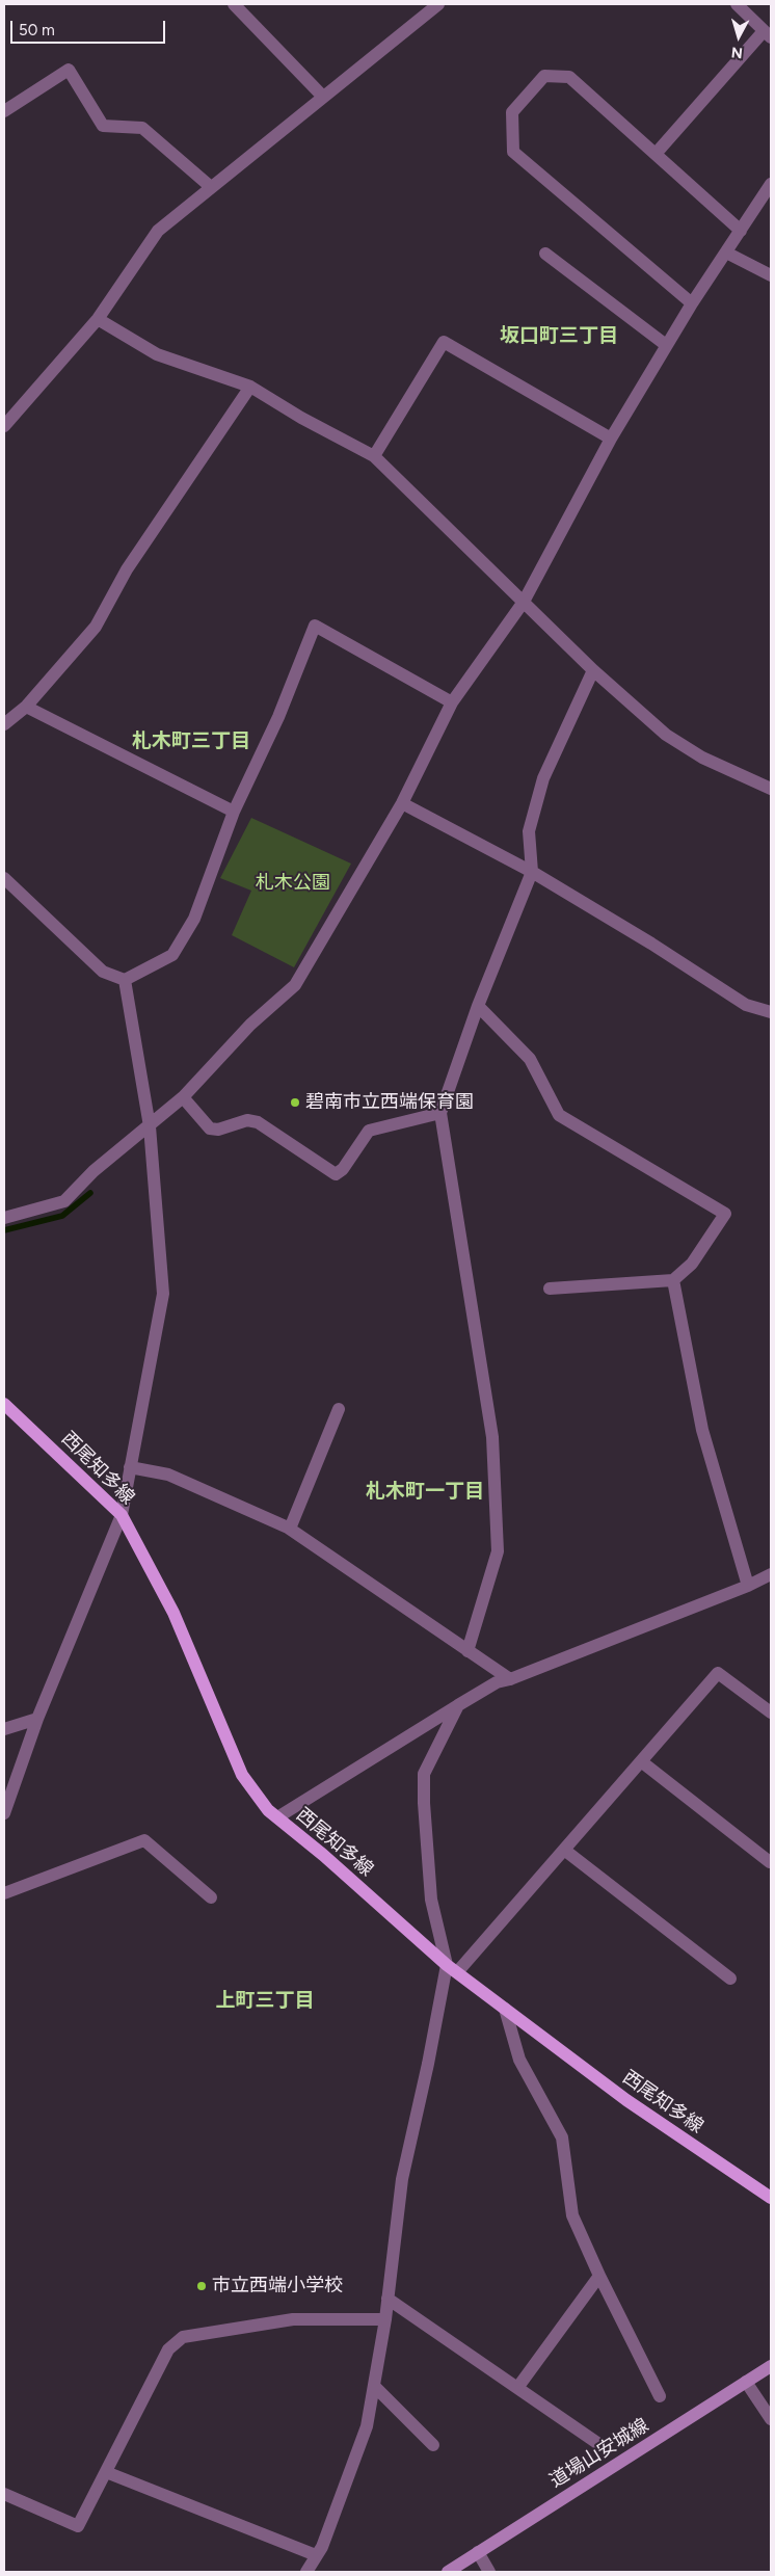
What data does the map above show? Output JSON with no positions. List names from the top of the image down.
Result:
{
  "streets": {
    "main road": ["西尾知多線", "道場山安城線"]
  },
  "districts": [
    "坂口町三丁目",
    "札木町三丁目",
    "札木町一丁目",
    "上町三丁目"
  ],
  "parks": ["札木公園"],
  "places": ["碧南市立西端保育園", "市立西端小学校"],
  "scale_bar": "50 m",
  "north": "bottom"
}
